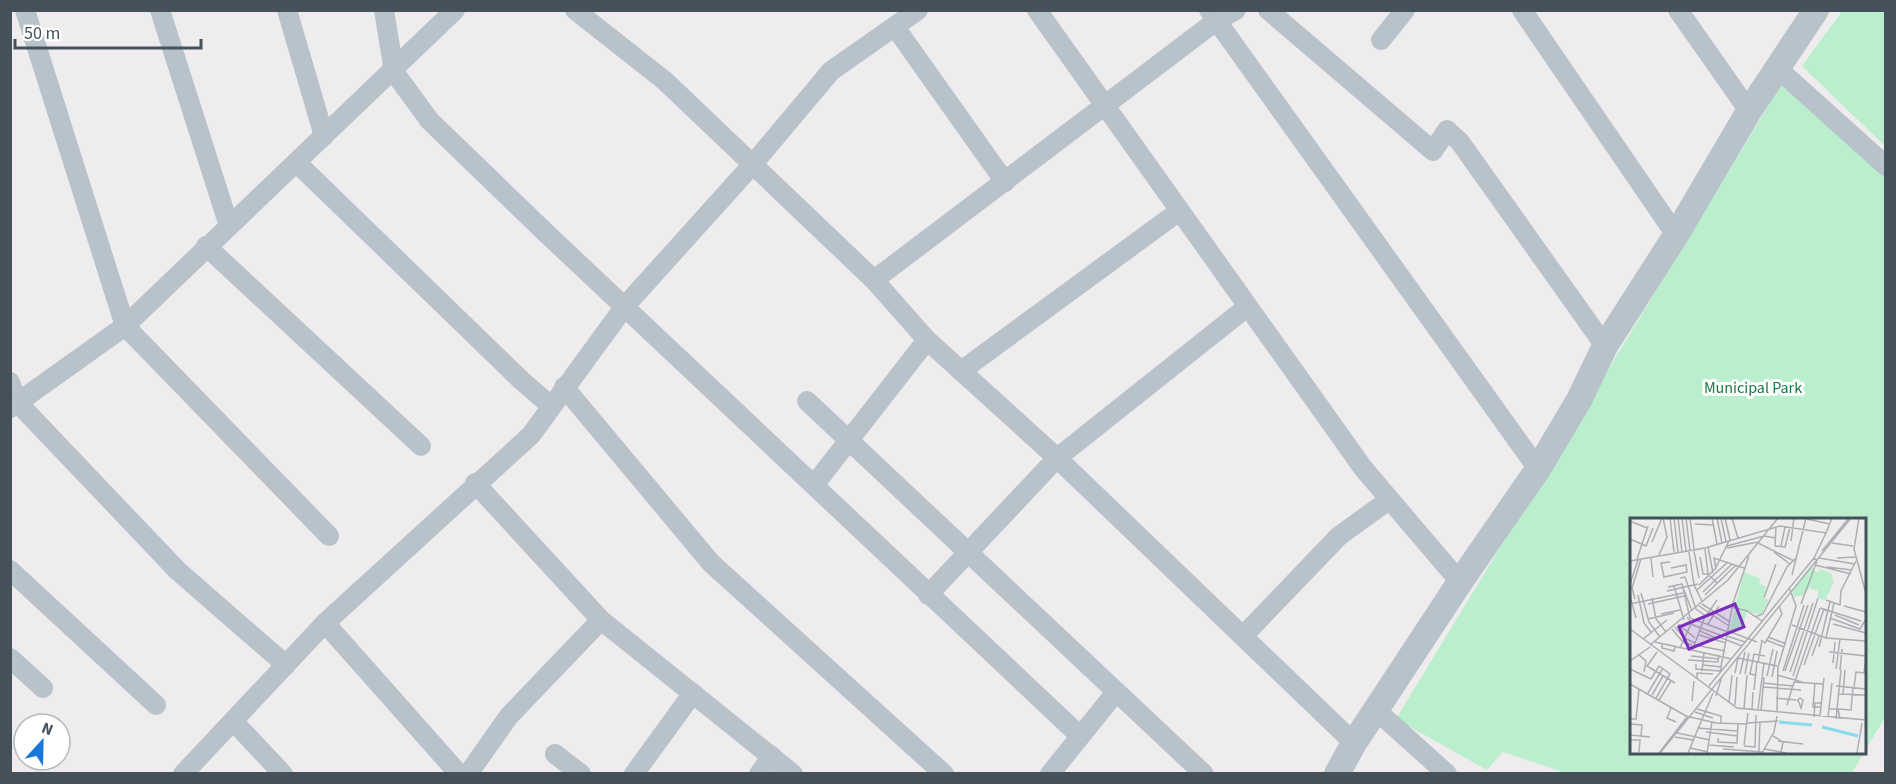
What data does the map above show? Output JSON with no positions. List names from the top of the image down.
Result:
{
  "parks": ["Municipal Park"],
  "scale_bar": "50 m",
  "north": "top"
}
